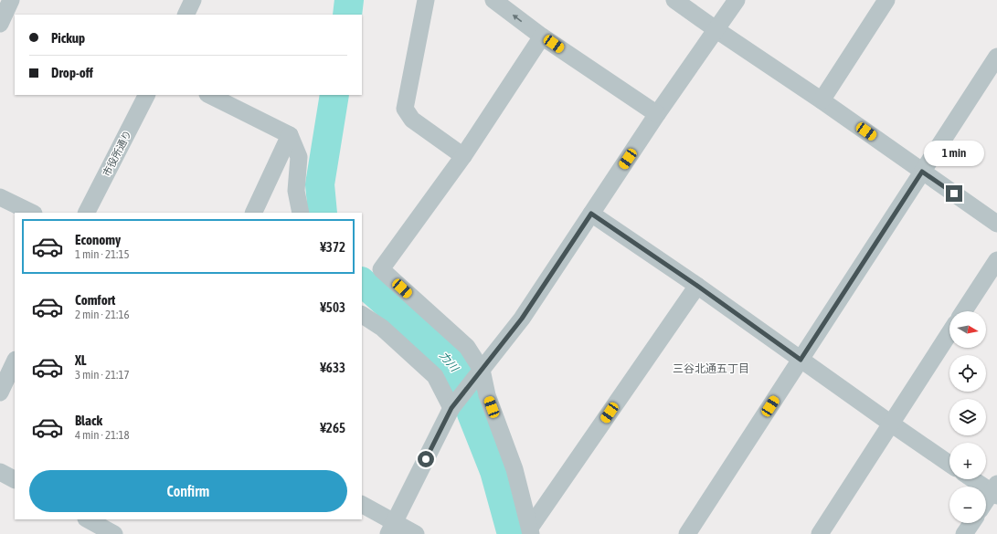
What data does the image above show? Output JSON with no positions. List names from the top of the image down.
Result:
{
  "streets": {
    "street": ["市役所通り"]
  },
  "districts": ["三谷北通五丁目"],
  "water": ["力川"],
  "north": "right",
  "page": {
    "banner": ["Pickup", "Drop-off"],
    "bubble": "1 min",
    "list": [
      {
        "name": "Economy",
        "note": "1 min · 21:15",
        "value": "¥372"
      },
      {
        "name": "Comfort",
        "note": "2 min · 21:16",
        "value": "¥503"
      },
      {
        "name": "XL",
        "note": "3 min · 21:17",
        "value": "¥633"
      },
      {
        "name": "Black",
        "note": "4 min · 21:18",
        "value": "¥265"
      }
    ],
    "map_buttons": ["+", "−"],
    "buttons": "Confirm"
  }
}
